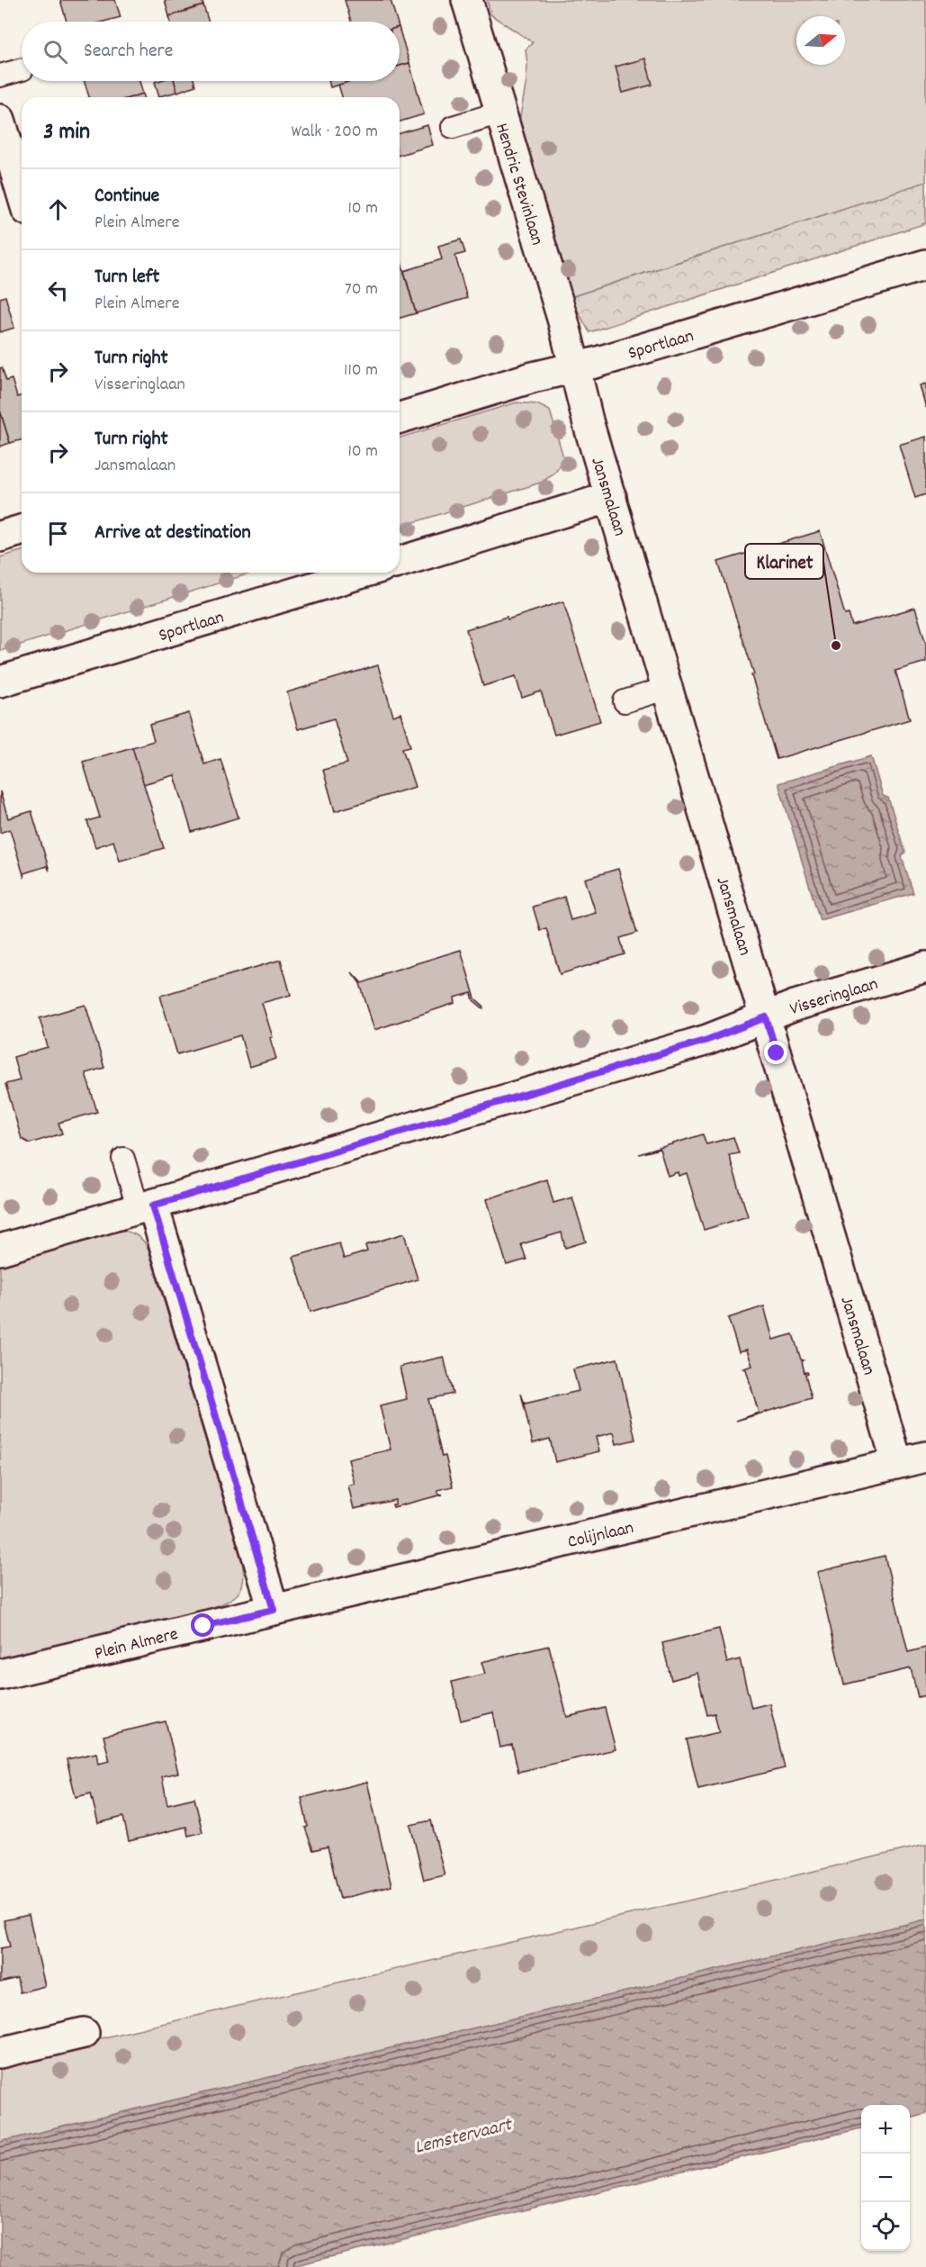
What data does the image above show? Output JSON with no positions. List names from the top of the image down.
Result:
{
  "streets": {
    "street": [
      "Hendric Stevinlaan",
      "Sportlaan",
      "Jansmalaan",
      "Visseringlaan",
      "Colijnlaan",
      "Plein Almere"
    ]
  },
  "crossings": [
    ["Hendric Stevinlaan", "Sportlaan"],
    ["Hendric Stevinlaan", "Jansmalaan"],
    ["Sportlaan", "Jansmalaan"],
    ["Jansmalaan", "Visseringlaan"],
    ["Jansmalaan", "Colijnlaan"],
    ["Colijnlaan", "Plein Almere"]
  ],
  "water": ["Lemstervaart"],
  "places": ["Klarinet"],
  "north": "right",
  "page": {
    "search": "Search here",
    "heading": ["3 min", "Walk · 200 m"],
    "list": [
      ["Continue", "Plein Almere", "10 m"],
      ["Turn left", "Plein Almere", "70 m"],
      ["Turn right", "Visseringlaan", "110 m"],
      ["Turn right", "Jansmalaan", "10 m"],
      "Arrive at destination"
    ],
    "map_buttons": ["+", "−"]
  }
}
